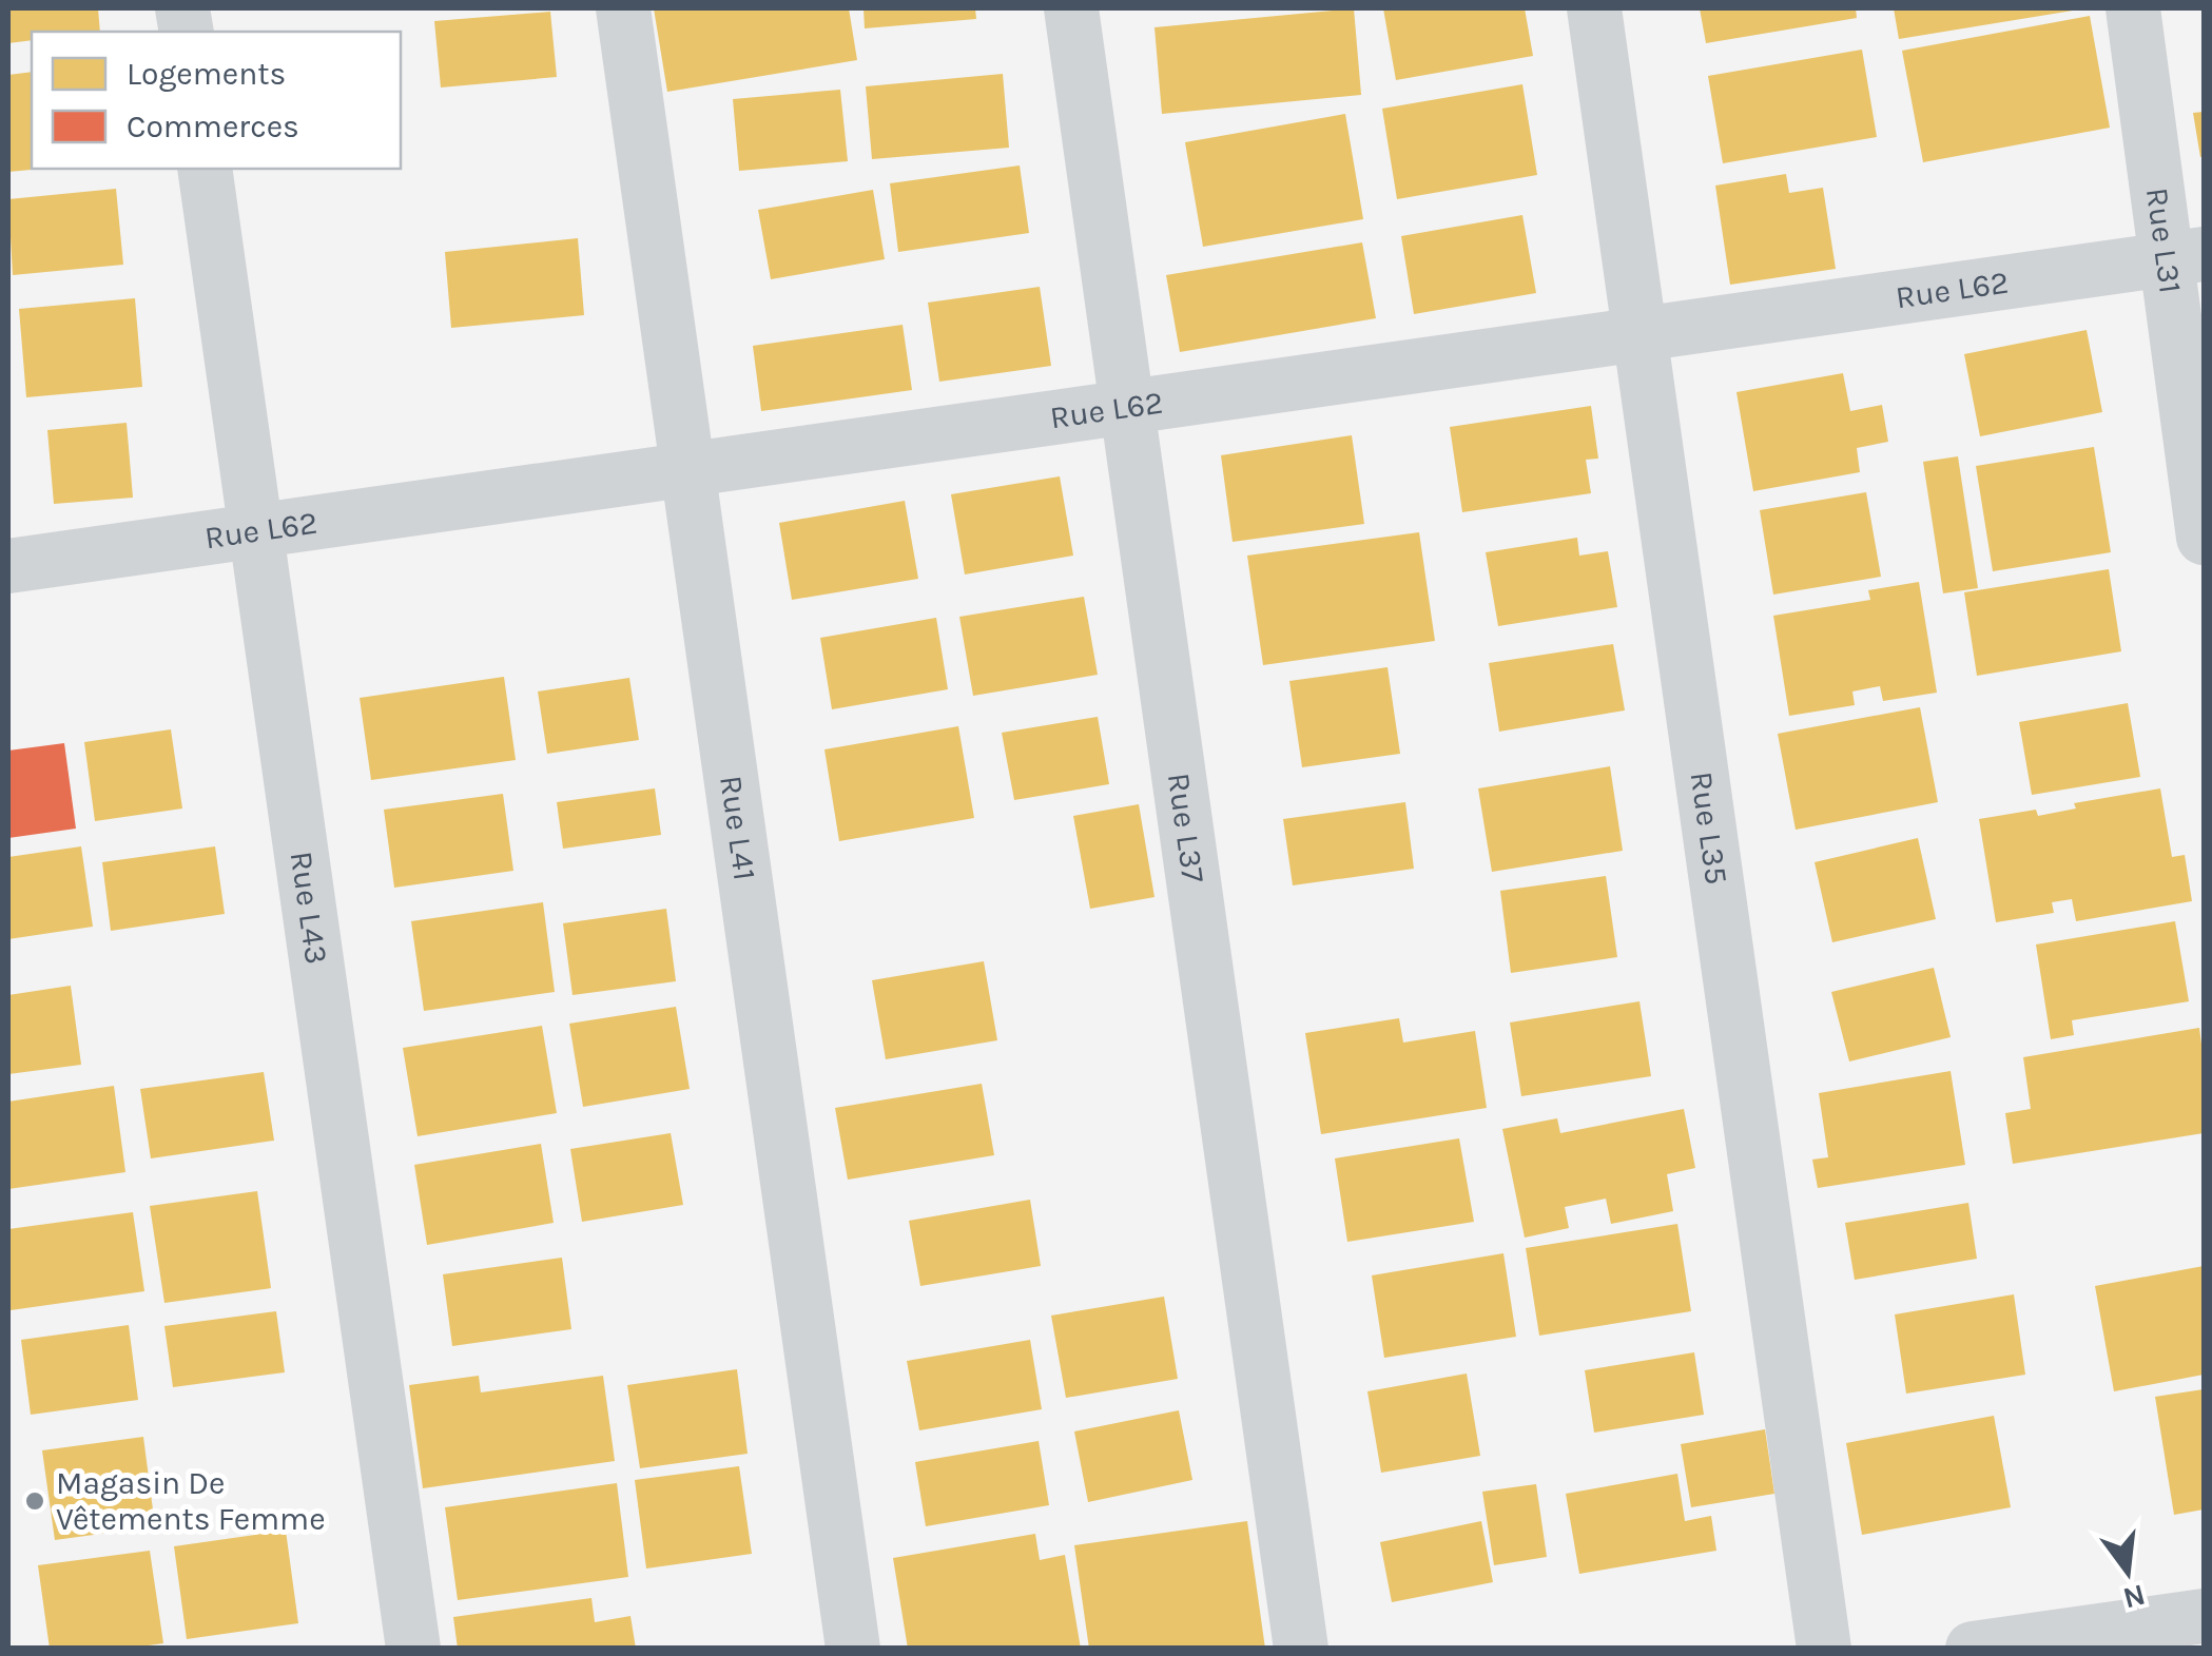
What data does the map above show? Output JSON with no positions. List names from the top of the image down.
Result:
{
  "streets": {
    "street": [
      "Rue L31",
      "Rue L62",
      "Rue L41",
      "Rue L35",
      "Rue L37",
      "Rue L43"
    ]
  },
  "crossings": [
    ["Rue L31", "Rue L62"],
    ["Rue L62", "Rue L41"],
    ["Rue L62", "Rue L35"],
    ["Rue L62", "Rue L37"],
    ["Rue L62", "Rue L43"]
  ],
  "places": ["Magasin De Vêtements Femme"],
  "legend": ["Logements", "Commerces"],
  "north": "bottom"
}
